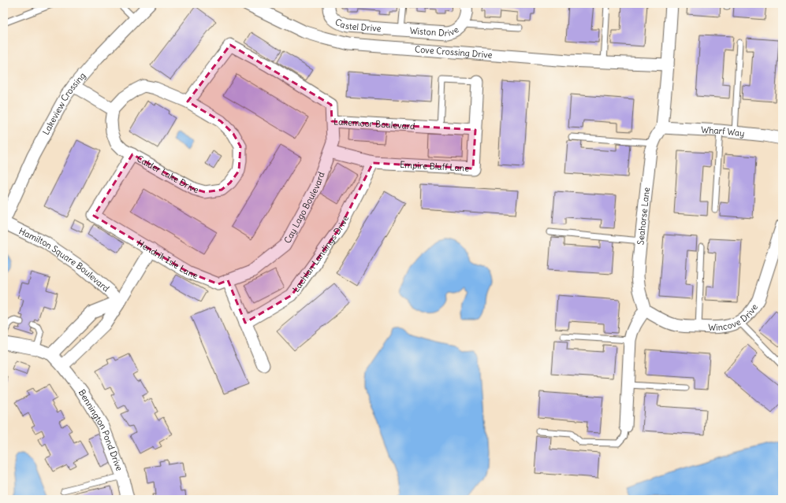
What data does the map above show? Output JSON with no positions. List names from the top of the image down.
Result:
{
  "streets": {
    "street": [
      "Castel Drive",
      "Wiston Drive",
      "Cove Crossing Drive",
      "Lakeview Crossing",
      "Lakemoor Boulevard",
      "Wharf Way",
      "Empire Bluff Lane",
      "Calder Lake Drive",
      "Cay Lago Boulevard",
      "Seahorse Lane",
      "Lachlan Landings Drive",
      "Hendrik Isle Lane",
      "Hamilton Square Boulevard",
      "Wincove Drive",
      "Bennington Pond Drive"
    ]
  },
  "crossings": [
    ["Castel Drive", "Wiston Drive"],
    ["Cove Crossing Drive", "Seahorse Lane"],
    ["Lakeview Crossing", "Hamilton Square Boulevard"],
    ["Lakemoor Boulevard", "Empire Bluff Lane"],
    ["Lakemoor Boulevard", "Calder Lake Drive"],
    ["Lakemoor Boulevard", "Cay Lago Boulevard"],
    ["Wharf Way", "Seahorse Lane"],
    ["Empire Bluff Lane", "Cay Lago Boulevard"],
    ["Empire Bluff Lane", "Lachlan Landings Drive"],
    ["Calder Lake Drive", "Hendrik Isle Lane"],
    ["Cay Lago Boulevard", "Hendrik Isle Lane"],
    ["Seahorse Lane", "Wincove Drive"]
  ]
}
